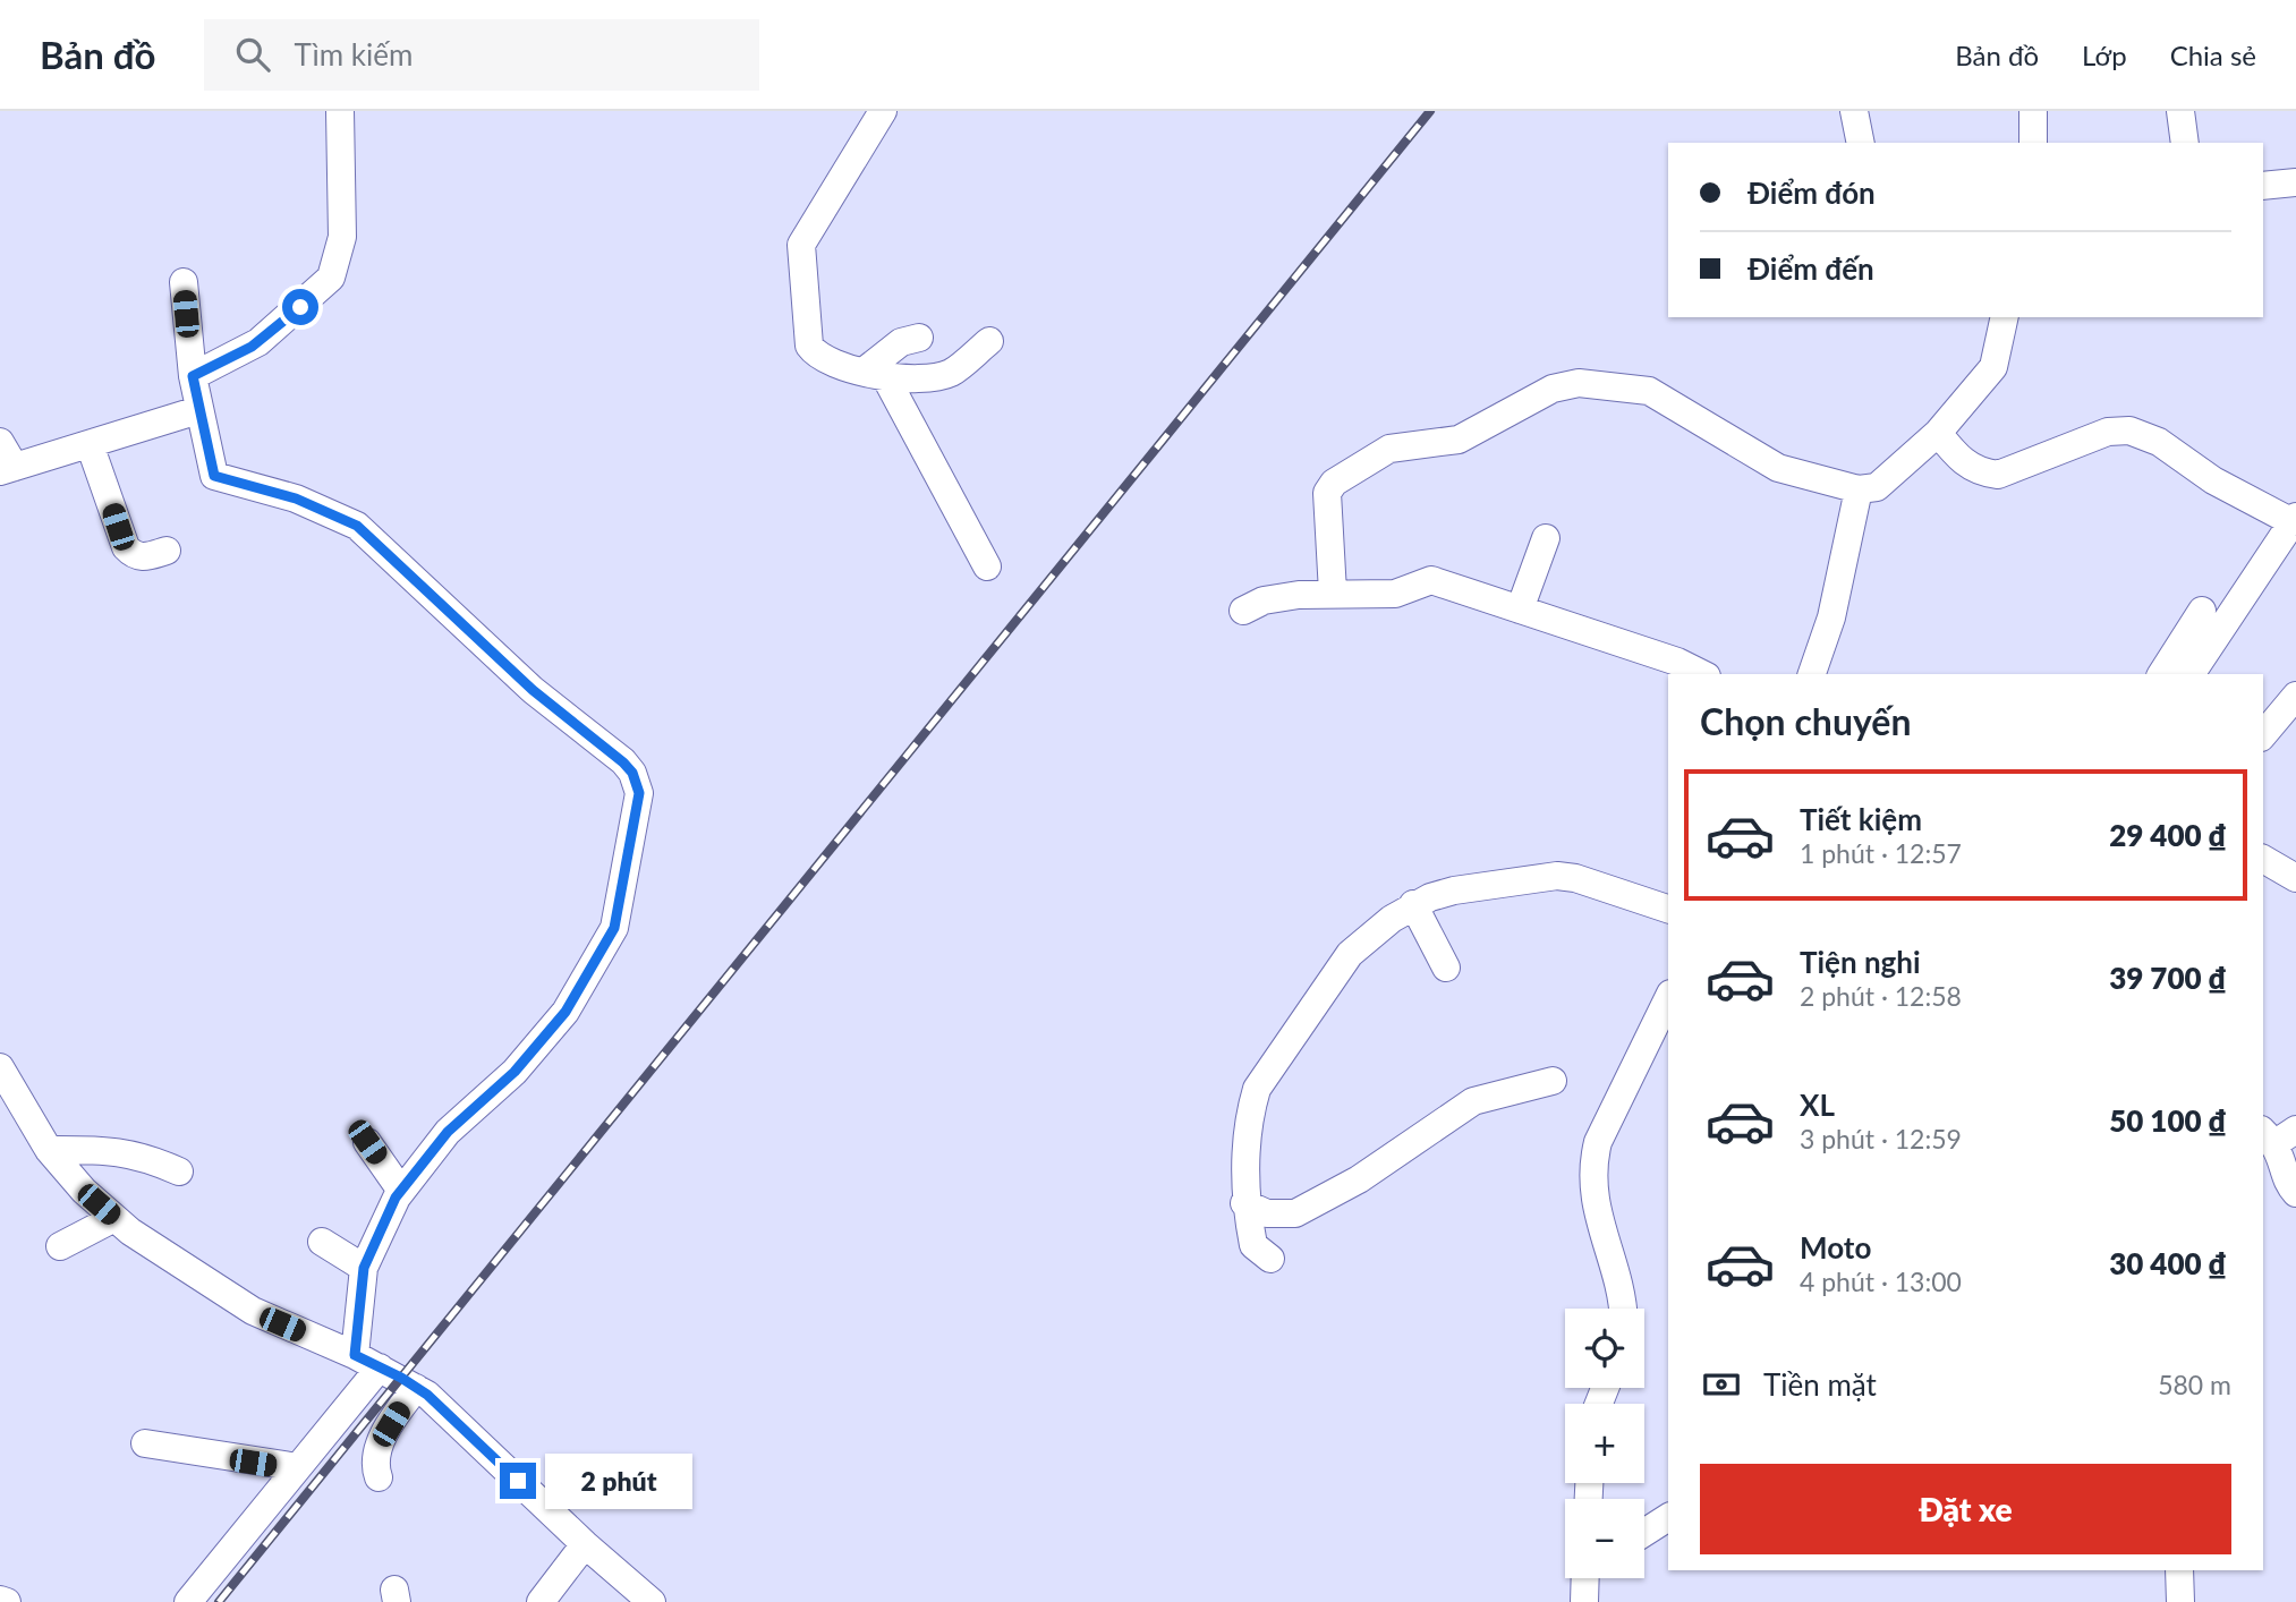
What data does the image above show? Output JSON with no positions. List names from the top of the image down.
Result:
{
  "page": {
    "header": "Bản đồ",
    "search": "Tìm kiếm",
    "nav": ["Bản đồ", "Lớp", "Chia sẻ"],
    "banner": ["Điểm đón", "Điểm đến"],
    "heading": "Chọn chuyến",
    "list": [
      {
        "name": "Tiết kiệm",
        "note": "1 phút · 12:57",
        "value": "29 400 ₫"
      },
      {
        "name": "Tiện nghi",
        "note": "2 phút · 12:58",
        "value": "39 700 ₫"
      },
      {
        "name": "XL",
        "note": "3 phút · 12:59",
        "value": "50 100 ₫"
      },
      {
        "name": "Moto",
        "note": "4 phút · 13:00",
        "value": "30 400 ₫"
      }
    ],
    "map_buttons": ["+", "−"],
    "pay": ["Tiền mặt", "580 m"],
    "buttons": "Đặt xe",
    "bubble": "2 phút"
  }
}
